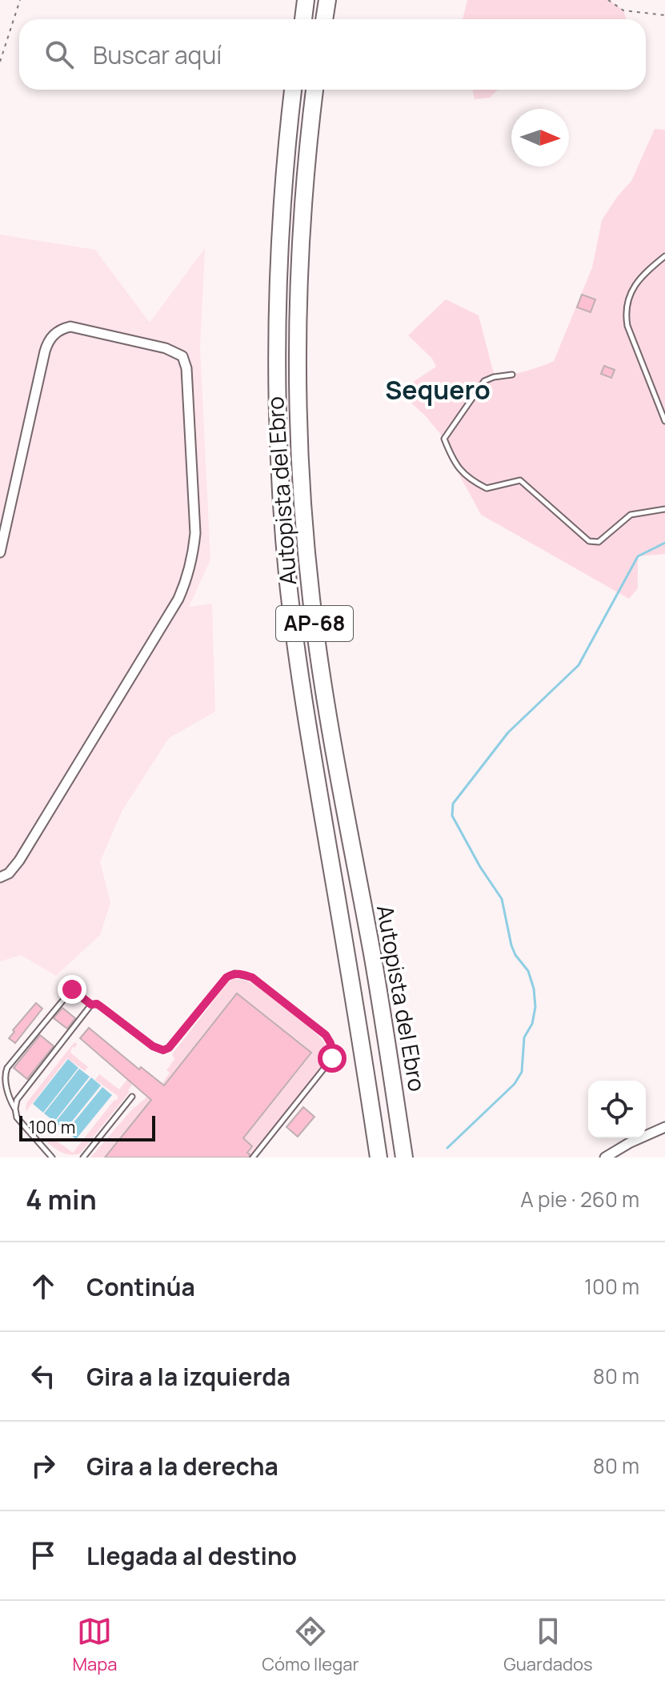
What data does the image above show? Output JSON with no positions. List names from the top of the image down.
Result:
{
  "streets": {
    "highway": ["Autopista del Ebro", "AP-68"]
  },
  "districts": ["Sequero"],
  "scale_bar": "100 m",
  "north": "right",
  "page": {
    "search": "Buscar aquí",
    "scale": "100 m",
    "heading": ["4 min", "A pie · 260 m"],
    "list": [
      ["Continúa", "100 m"],
      ["Gira a la izquierda", "80 m"],
      ["Gira a la derecha", "80 m"],
      "Llegada al destino"
    ],
    "nav": ["Mapa", "Cómo llegar", "Guardados"]
  }
}
